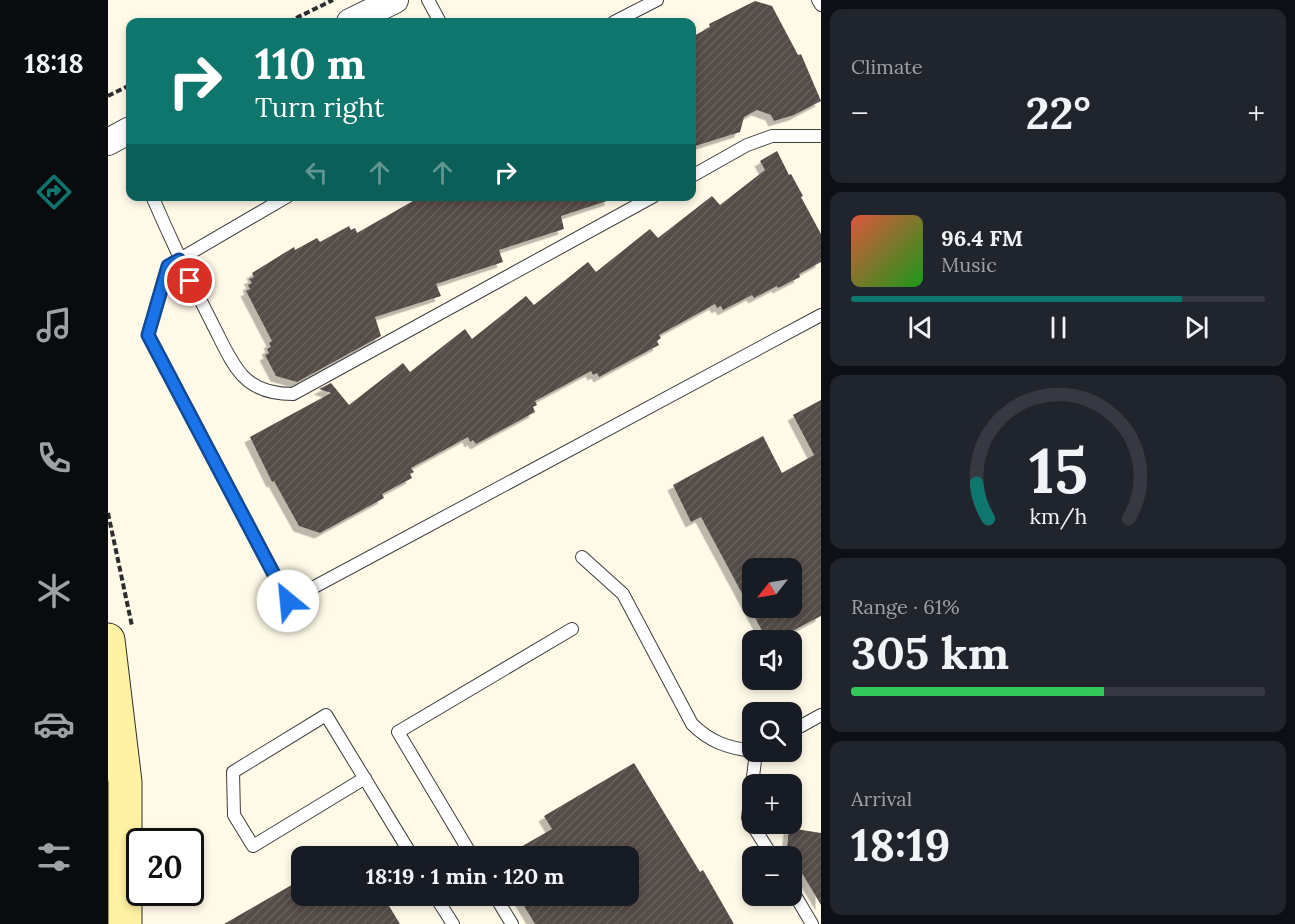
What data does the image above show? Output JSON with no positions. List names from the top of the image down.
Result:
{
  "north": "bottom left",
  "page": {
    "tabs": "18:18",
    "tile": [
      "Climate",
      ["Range · 61%", "305 km"],
      ["Arrival", "18:19"]
    ],
    "turn": ["110 m", "Turn right"],
    "heat": ["−", "22°", "+"],
    "song": ["96.4 FM", "Music"],
    "map_buttons": ["+", "−"],
    "limit": "20",
    "trip": "18:19 · 1 min · 120 m",
    "gauge": ["15", "km/h"]
  }
}
